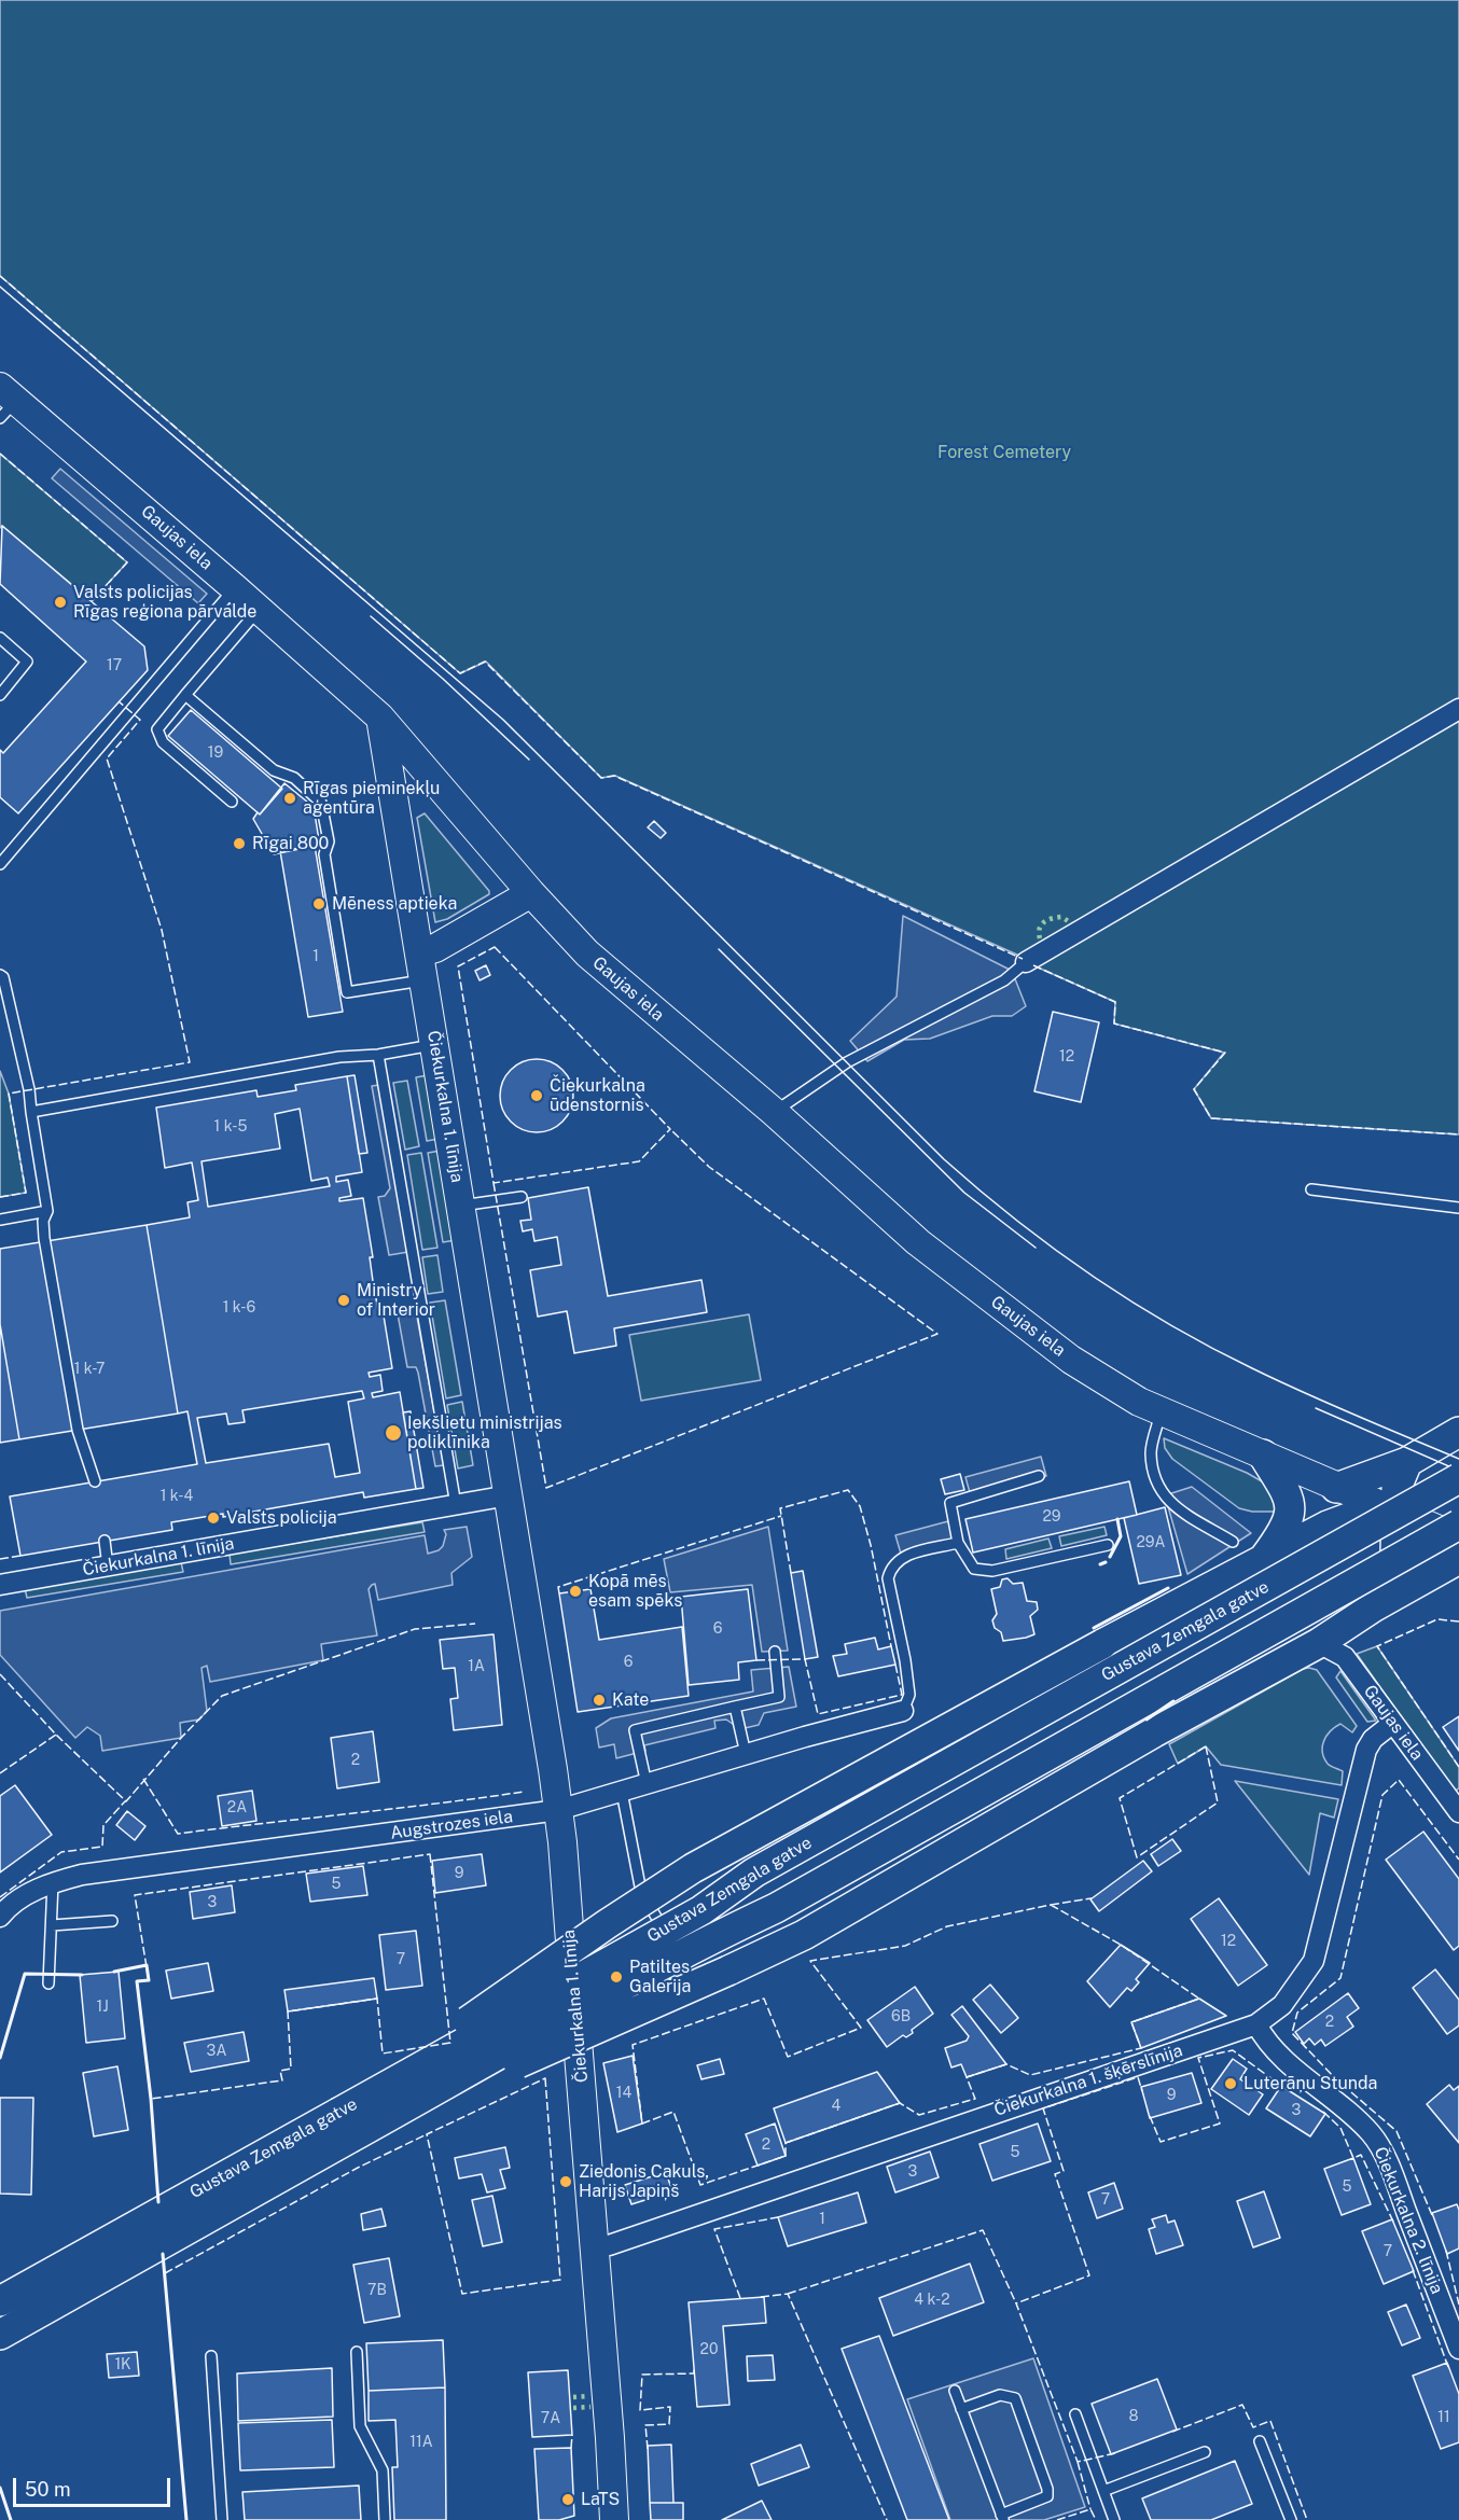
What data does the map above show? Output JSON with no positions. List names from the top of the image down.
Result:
{
  "streets": {
    "main road": ["Gustava Zemgala gatve"],
    "street": [
      "Gaujas iela",
      "Čiekurkalna 1. līnija",
      "Augstrozes iela",
      "Čiekurkalna 1. šķērslīnija",
      "Čiekurkalna 2. līnija"
    ]
  },
  "crossings": [
    ["Gaujas iela", "Čiekurkalna 1. līnija"],
    ["Gaujas iela", "Čiekurkalna 1. šķērslīnija"],
    ["Čiekurkalna 1. līnija", "Augstrozes iela"],
    ["Čiekurkalna 1. līnija", "Čiekurkalna 1. šķērslīnija"],
    ["Čiekurkalna 1. šķērslīnija", "Čiekurkalna 2. līnija"]
  ],
  "parks": ["Forest Cemetery"],
  "places": [
    "Valsts policijas Rīgas reģiona pārvalde",
    "Rīgas pieminekļu aģentūra",
    "Rīgai 800",
    "Mēness aptieka",
    "Čiekurkalna ūdenstornis",
    "Ministry of Interior",
    "Iekšlietu ministrijas poliklīnika",
    "Valsts policija",
    "Kopā mēs esam spēks",
    "Kate",
    "Patiltes Galerija",
    "Luterāņu Stunda",
    "Ziedonis Cakuls, Harijs Japiņš",
    "LaTS"
  ],
  "house_numbers": [
    "17",
    "19",
    "1",
    "12",
    "1 k-5",
    "1 k-6",
    "1 k-7",
    "1 k-4",
    "29",
    "29A",
    "6",
    "6",
    "1A",
    "2",
    "2A",
    "9",
    "5",
    "3",
    "12",
    "7",
    "1J",
    "6B",
    "2",
    "3A",
    "14",
    "9",
    "4",
    "3",
    "2",
    "5",
    "3",
    "5",
    "7",
    "1",
    "7",
    "7B",
    "4 k-2",
    "20",
    "1K",
    "8",
    "11",
    "7A",
    "11A"
  ],
  "scale_bar": "50 m"
}
